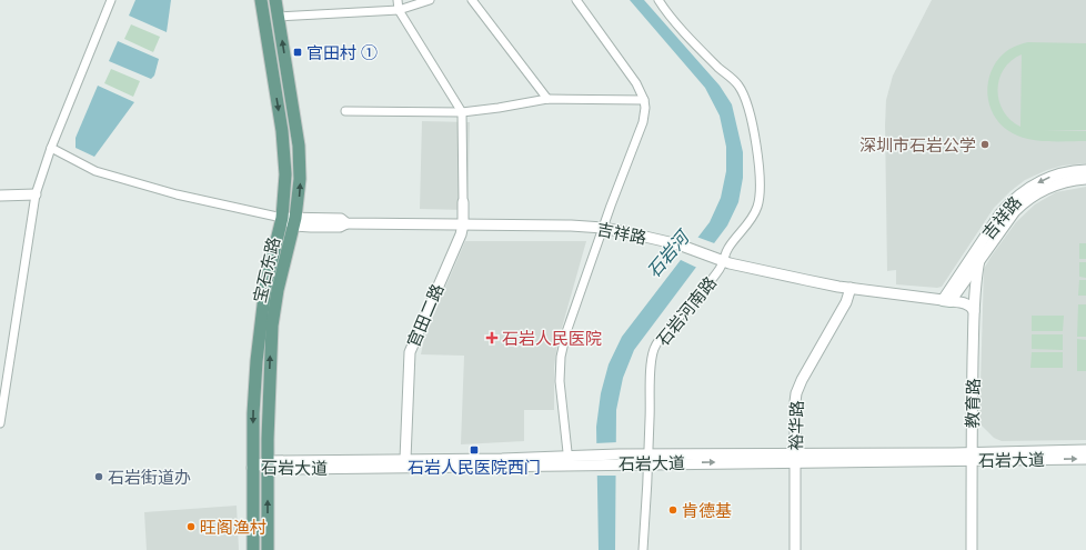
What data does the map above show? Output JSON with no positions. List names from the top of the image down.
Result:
{
  "streets": {
    "main road": ["宝石东路"],
    "street": [
      "吉祥路",
      "石岩河南路",
      "官田二路",
      "教育路",
      "裕华路",
      "石岩大道"
    ]
  },
  "crossings": [
    ["吉祥路", "宝石东路"],
    ["吉祥路", "石岩河南路"],
    ["吉祥路", "官田二路"],
    ["吉祥路", "教育路"],
    ["吉祥路", "裕华路"],
    ["宝石东路", "石岩大道"],
    ["石岩河南路", "石岩大道"],
    ["官田二路", "石岩大道"],
    ["教育路", "石岩大道"],
    ["裕华路", "石岩大道"]
  ],
  "water": ["石岩河"],
  "places": {
    "transit": ["官田村 ①", "石岩人民医院西门"],
    "other": [
      "深圳市石岩公学",
      "石岩街道办",
      "肯德基",
      "旺阁渔村"
    ],
    "health": ["石岩人民医院"]
  }
}
